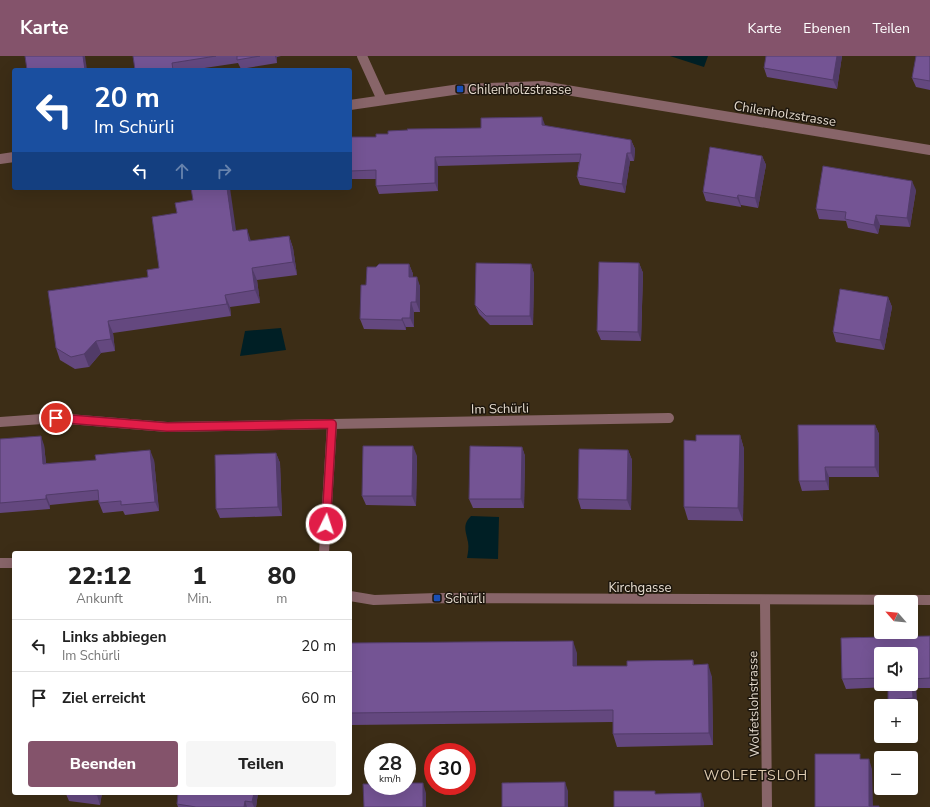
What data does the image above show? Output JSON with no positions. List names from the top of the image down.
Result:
{
  "streets": {
    "street": [
      "Chilenholzstrasse",
      "Im Schürli",
      "Kirchgasse",
      "Wolfetslohstrasse"
    ]
  },
  "crossings": [
    ["Kirchgasse", "Wolfetslohstrasse"]
  ],
  "districts": ["WOLFETSLOH"],
  "places": {
    "transit": ["Chilenholzstrasse", "Schürli"]
  },
  "north": "top left",
  "page": {
    "header": "Karte",
    "nav": ["Karte", "Ebenen", "Teilen"],
    "turn": ["20 m", "Im Schürli"],
    "eta": [
      "22:12",
      "Ankunft",
      "1",
      "Min.",
      "80",
      "m"
    ],
    "map_buttons": ["+", "−"],
    "list": [
      {
        "name": "Links abbiegen",
        "note": "Im Schürli",
        "value": "20 m"
      },
      {
        "name": "Ziel erreicht",
        "value": "60 m"
      }
    ],
    "buttons": ["Beenden", "Teilen"],
    "speed": "28 km/h",
    "limit": "30"
  }
}
